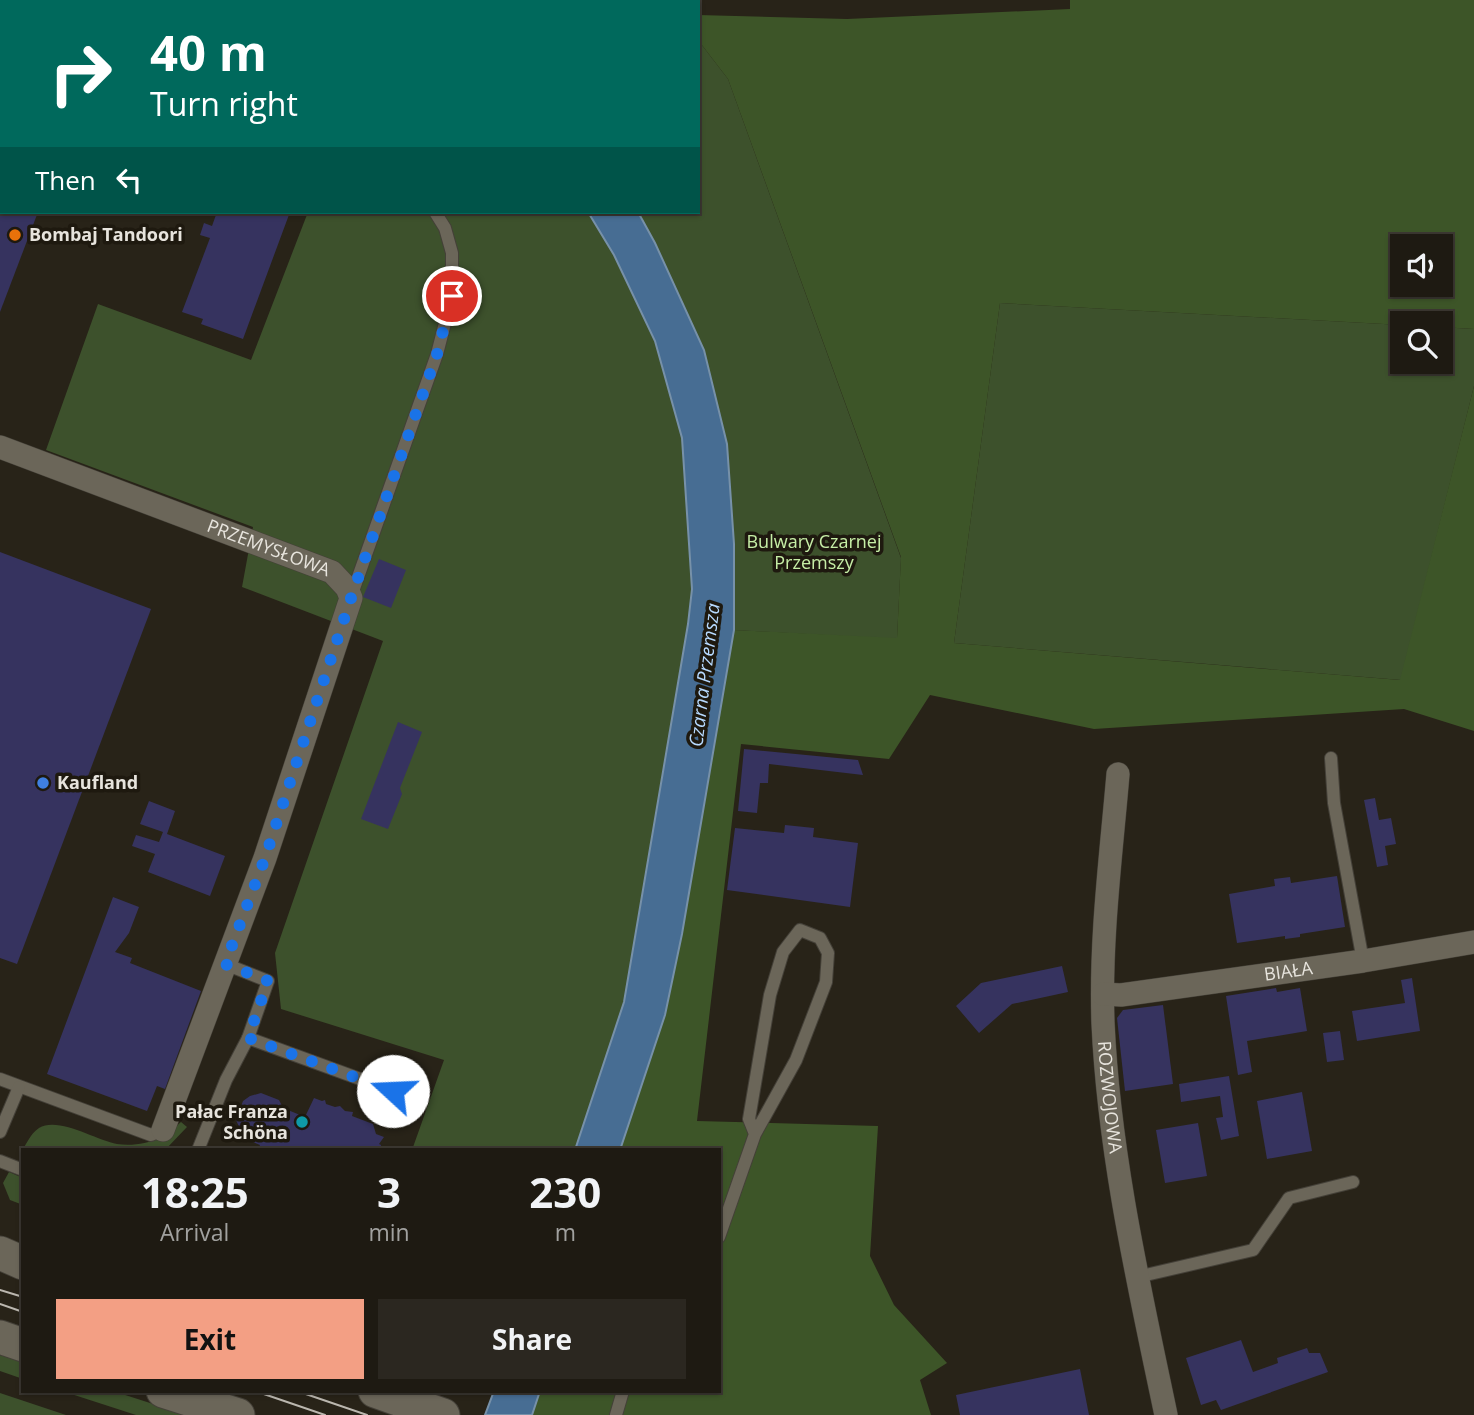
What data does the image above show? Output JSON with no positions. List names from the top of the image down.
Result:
{
  "streets": {
    "street": ["PRZEMYSŁOWA", "BIAŁA", "ROZWOJOWA"]
  },
  "crossings": [
    ["BIAŁA", "ROZWOJOWA"]
  ],
  "water": ["Czarna Przemsza"],
  "parks": ["Bulwary Czarnej Przemszy"],
  "places": ["Bombaj Tandoori", "Kaufland", "Pałac Franza Schöna"],
  "page": {
    "turn": ["40 m", "Turn right"],
    "then": "Then",
    "eta": [
      "18:25",
      "Arrival",
      "3",
      "min",
      "230",
      "m"
    ],
    "buttons": ["Exit", "Share"]
  }
}
